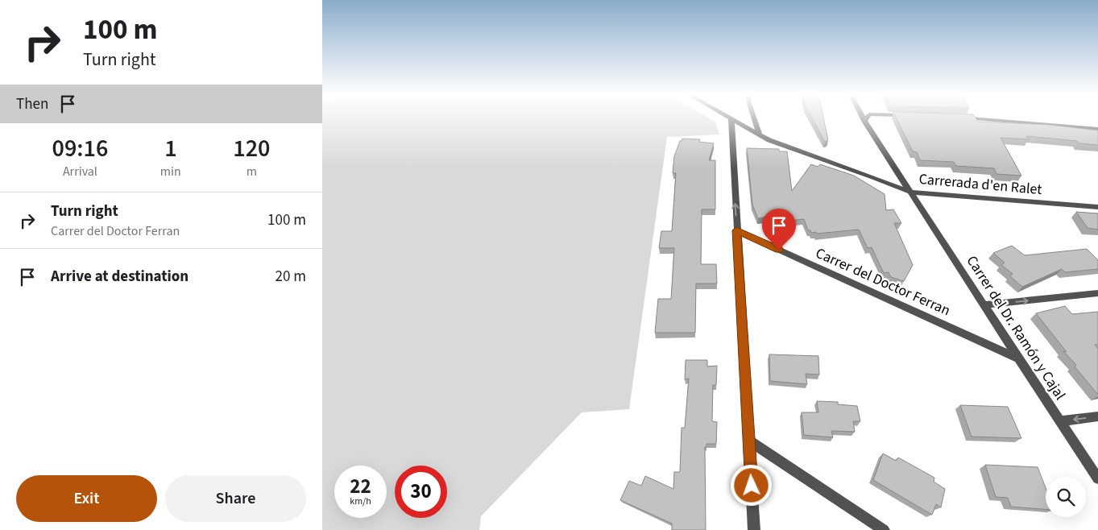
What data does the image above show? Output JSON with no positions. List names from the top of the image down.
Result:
{
  "streets": {
    "street": ["Carrerada d'en Ralet", "Carrer del Doctor Ferran", "Carrer del Dr. Ramón y Cajal"]
  },
  "crossings": [
    ["Carrerada d'en Ralet", "Carrer del Dr. Ramón y Cajal"],
    ["Carrer del Doctor Ferran", "Carrer del Dr. Ramón y Cajal"]
  ],
  "page": {
    "turn": ["100 m", "Turn right"],
    "then": "Then",
    "eta": [
      "09:16",
      "Arrival",
      "1",
      "min",
      "120",
      "m"
    ],
    "list": [
      {
        "name": "Turn right",
        "note": "Carrer del Doctor Ferran",
        "value": "100 m"
      },
      {
        "name": "Arrive at destination",
        "value": "20 m"
      }
    ],
    "speed": "22 km/h",
    "limit": "30",
    "buttons": ["Exit", "Share"]
  }
}
